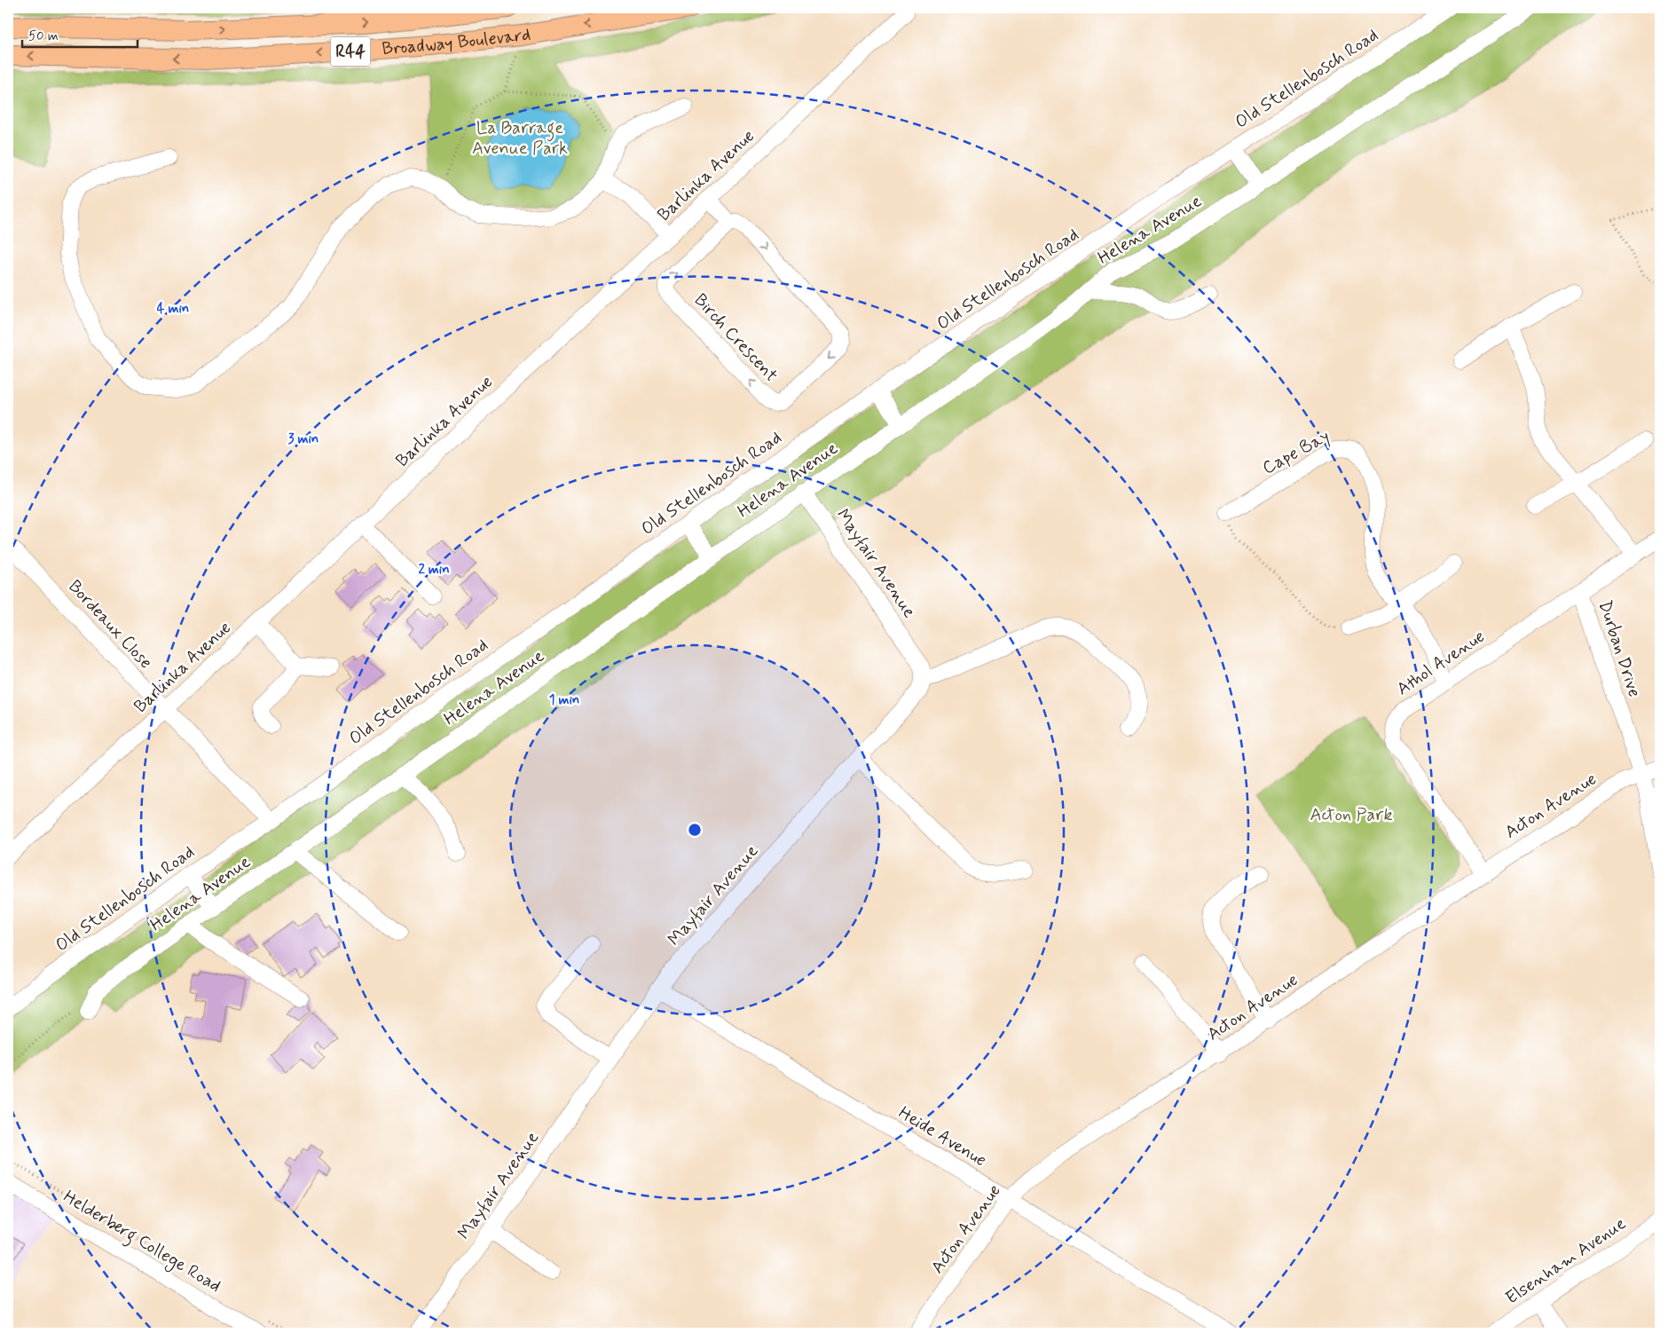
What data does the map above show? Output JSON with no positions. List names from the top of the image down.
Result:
{
  "streets": {
    "main road": ["Broadway Boulevard", "R44"],
    "street": [
      "Old Stellenbosch Road",
      "Barlinka Avenue",
      "Helena Avenue",
      "Birch Crescent",
      "Cape Bay",
      "Mayfair Avenue",
      "Bordeaux Close",
      "Durban Drive",
      "Athol Avenue",
      "Acton Avenue",
      "Heide Avenue",
      "Helderberg College Road",
      "Elsenham Avenue"
    ]
  },
  "crossings": [
    ["Old Stellenbosch Road", "Bordeaux Close"],
    ["Barlinka Avenue", "Birch Crescent"],
    ["Barlinka Avenue", "Bordeaux Close"],
    ["Helena Avenue", "Mayfair Avenue"],
    ["Cape Bay", "Athol Avenue"],
    ["Mayfair Avenue", "Heide Avenue"],
    ["Durban Drive", "Athol Avenue"],
    ["Durban Drive", "Acton Avenue"],
    ["Athol Avenue", "Acton Avenue"],
    ["Acton Avenue", "Heide Avenue"]
  ],
  "parks": ["La Barrage Avenue Park", "Acton Park"],
  "scale_bar": "50 m",
  "rings": [
    "4 min",
    "3 min",
    "2 min",
    "1 min"
  ]
}
